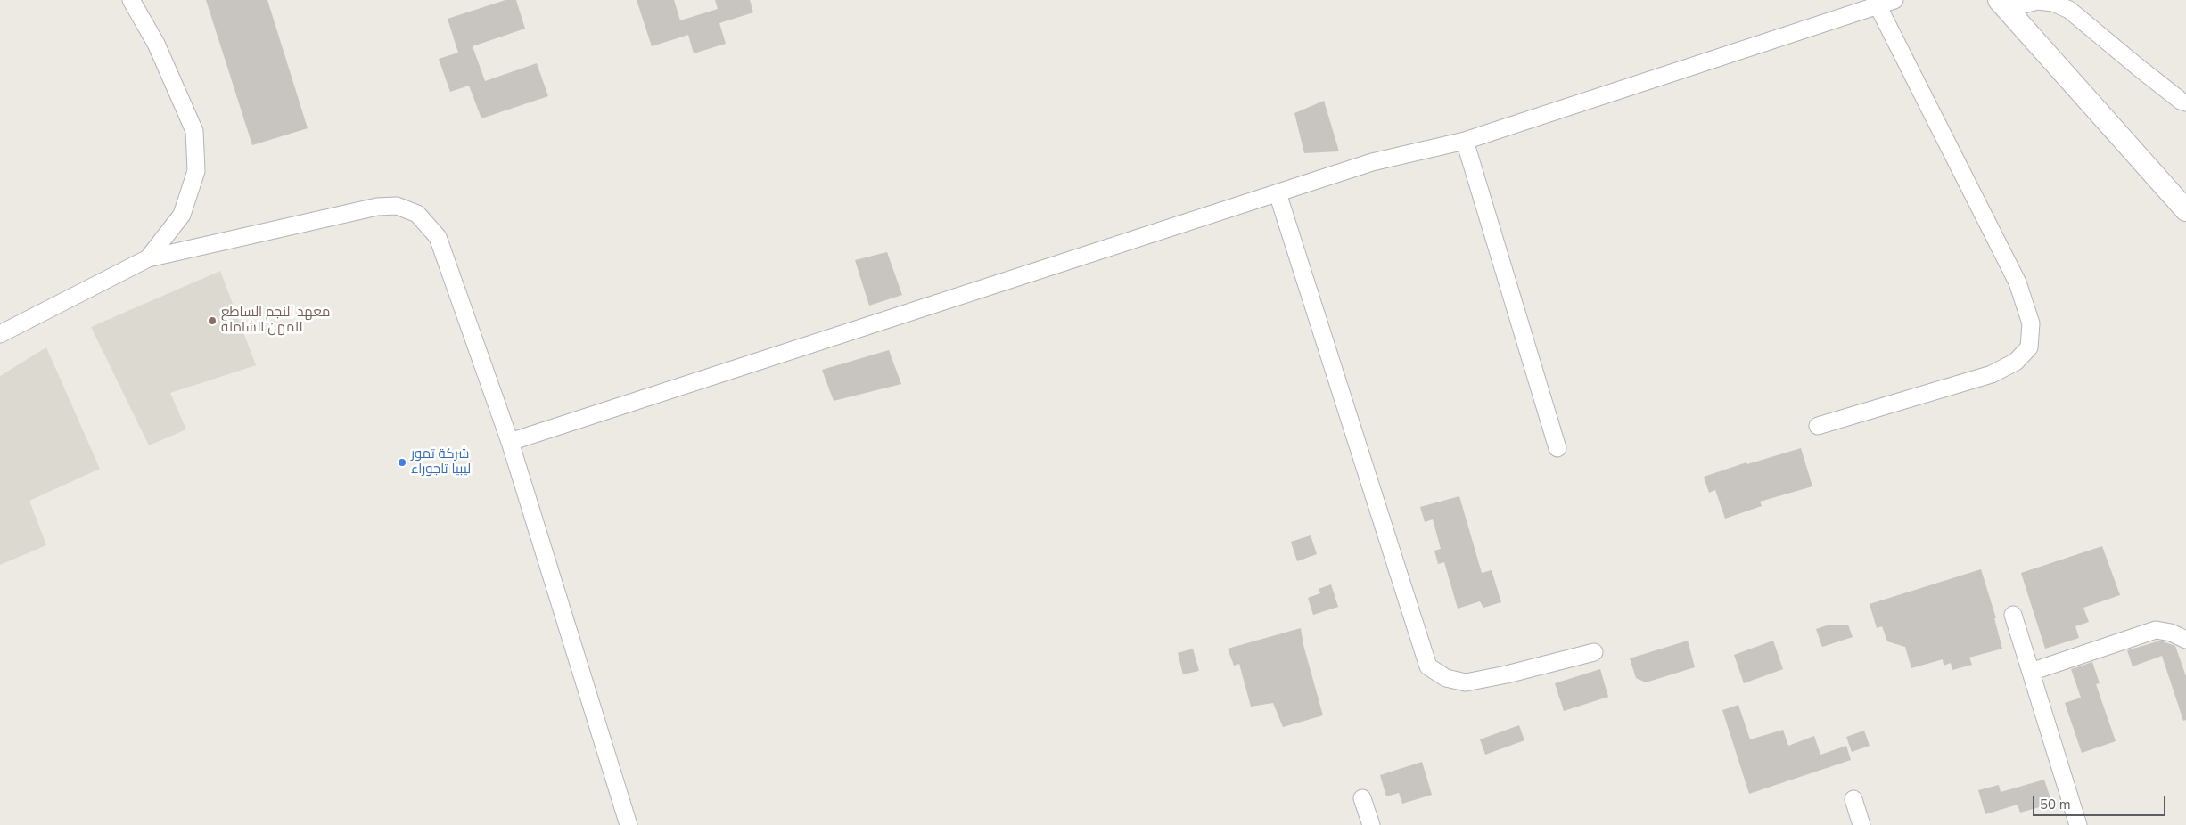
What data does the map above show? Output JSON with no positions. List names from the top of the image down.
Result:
{
  "places": ["معهد النجم الساطع للمهن الشاملة", "شركة تمور ليبيا تاجوراء"],
  "scale_bar": "50 m"
}
